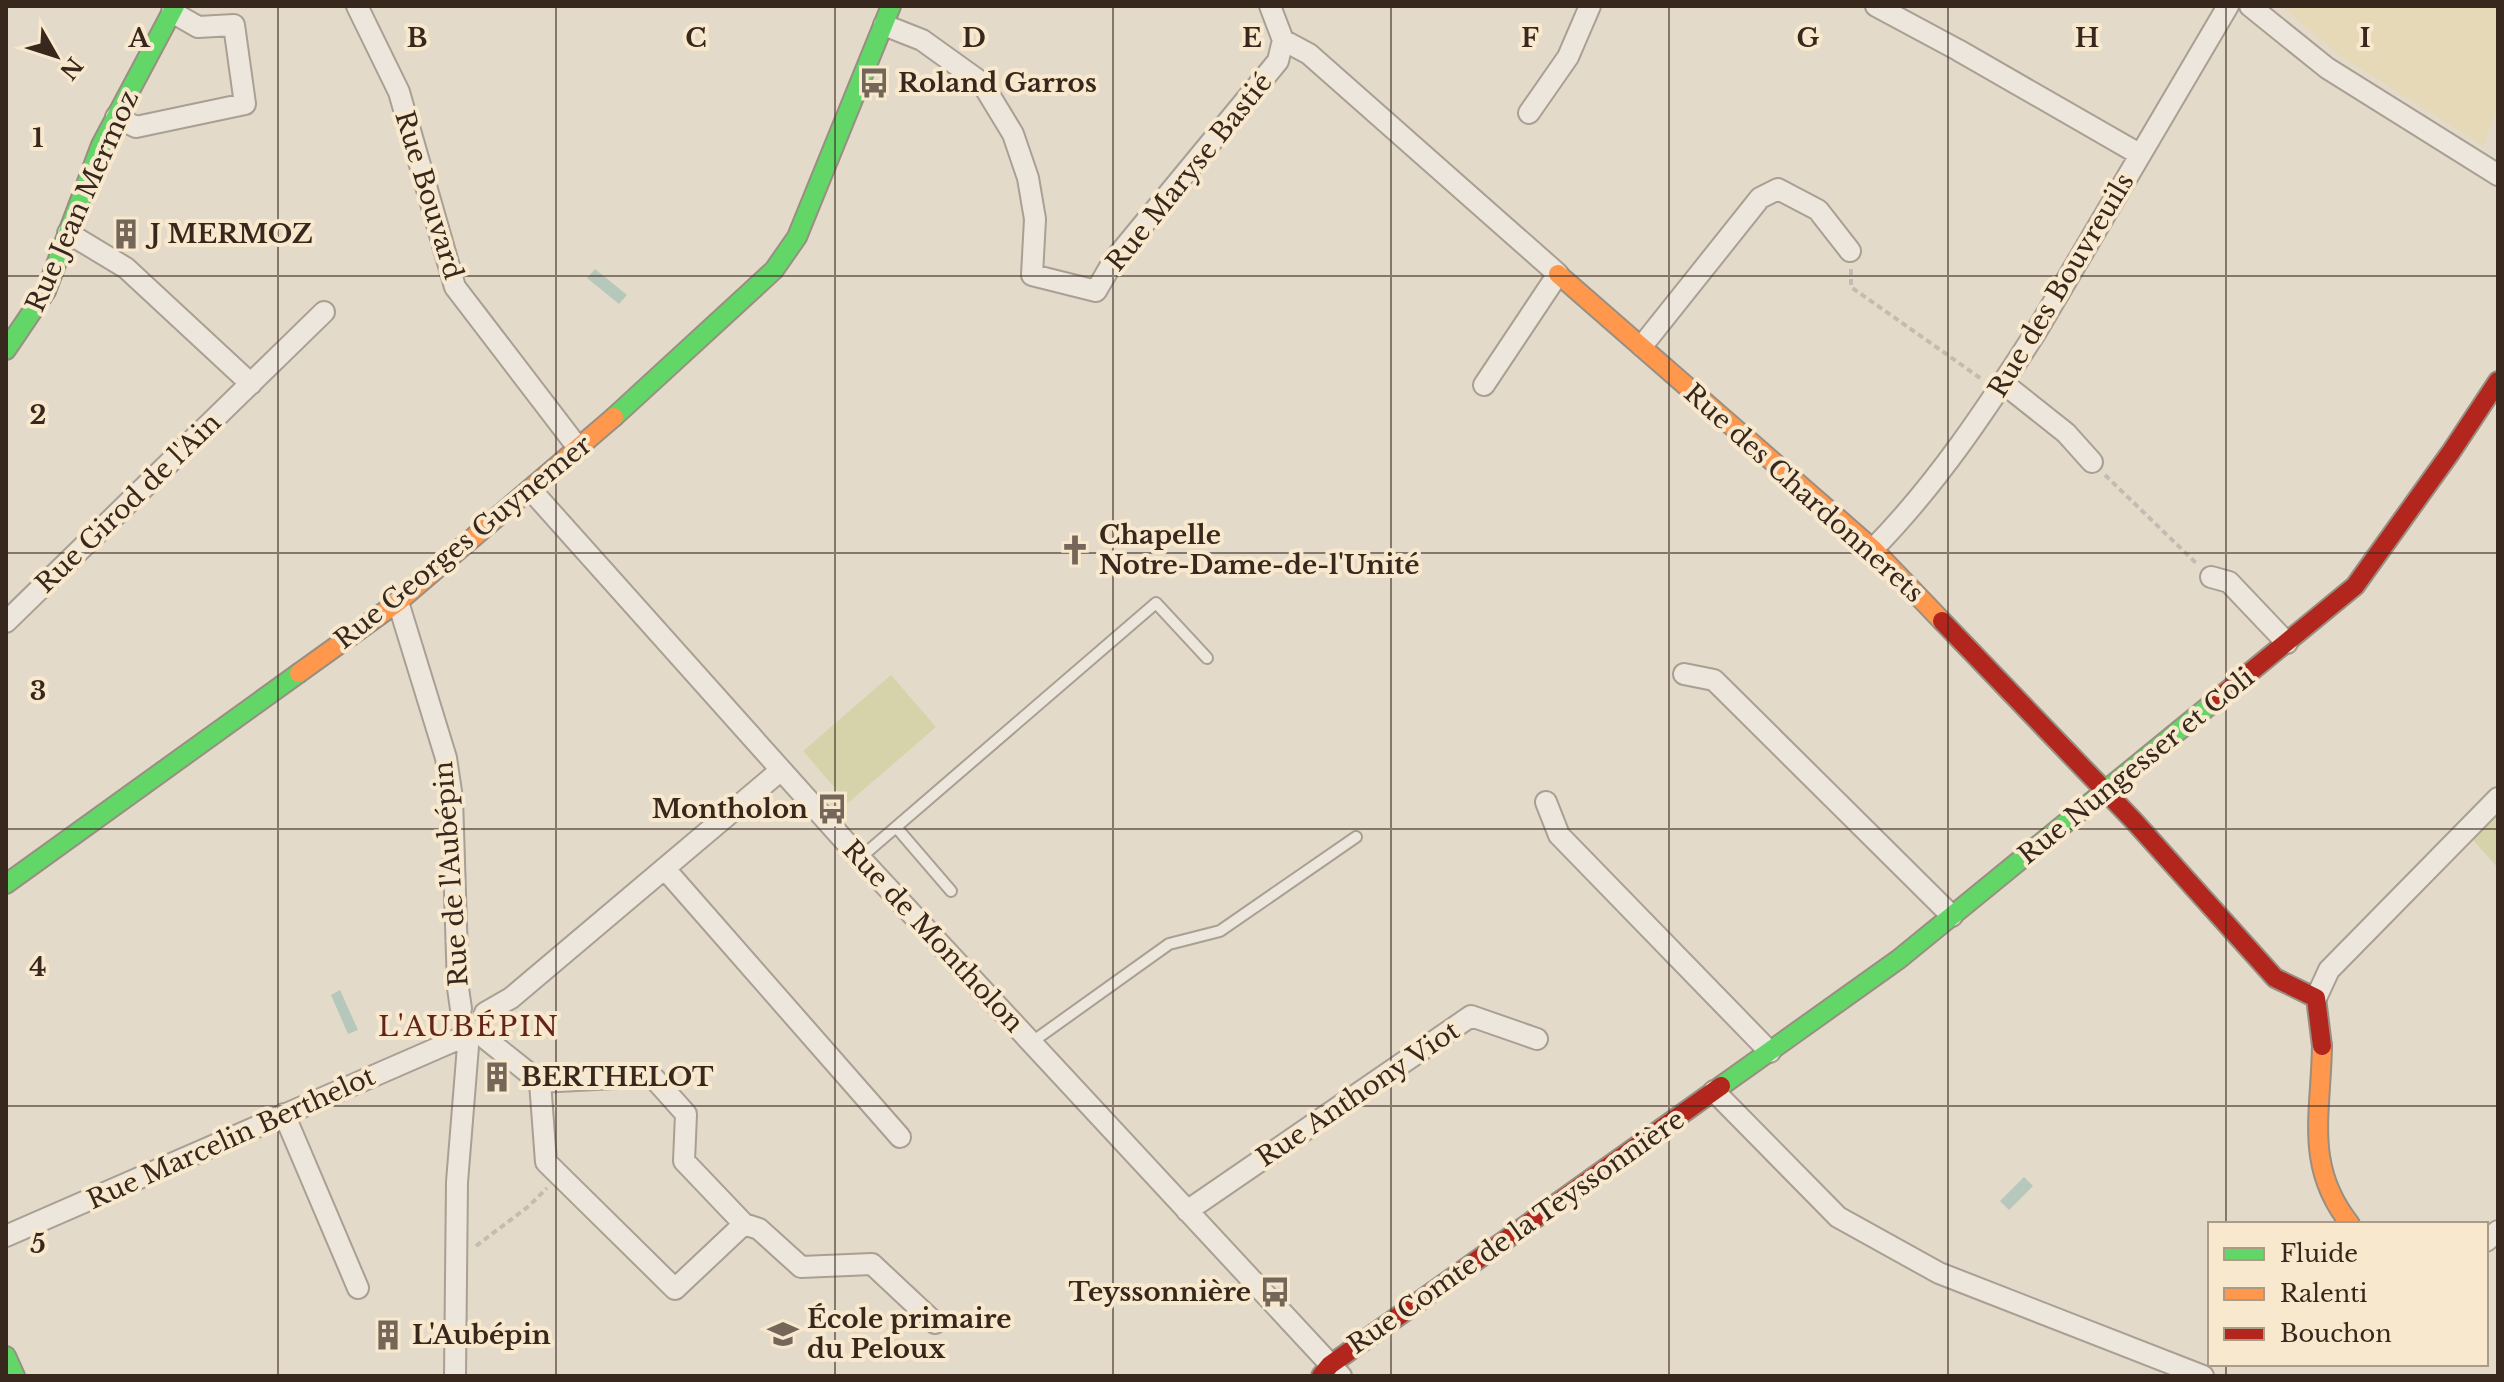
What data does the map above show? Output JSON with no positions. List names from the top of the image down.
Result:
{
  "streets": {
    "street": [
      "Rue Maryse Bastié",
      "Rue Bouvard",
      "Rue Jean Mermoz",
      "Rue des Bouvreuils",
      "Rue des Chardonnerets",
      "Rue Girod de l'Ain",
      "Rue Georges Guynemer",
      "Rue Nungesser et Coli",
      "Rue de l'Aubépin",
      "Rue de Montholon",
      "Rue Anthony Viot",
      "Rue Marcelin Berthelot",
      "Rue Comte de la Teyssonnière"
    ]
  },
  "crossings": [
    ["Rue Maryse Bastié", "Rue Georges Guynemer"],
    ["Rue Bouvard", "Rue Georges Guynemer"],
    ["Rue des Bouvreuils", "Rue des Chardonnerets"],
    ["Rue des Chardonnerets", "Rue Nungesser et Coli"],
    ["Rue Georges Guynemer", "Rue de l'Aubépin"],
    ["Rue Georges Guynemer", "Rue de Montholon"],
    ["Rue Nungesser et Coli", "Rue Comte de la Teyssonnière"],
    ["Rue de l'Aubépin", "Rue Marcelin Berthelot"],
    ["Rue de Montholon", "Rue Anthony Viot"],
    ["Rue de Montholon", "Rue Comte de la Teyssonnière"]
  ],
  "districts": ["L'AUBÉPIN"],
  "places": {
    "bus stop": ["Roland Garros", "Montholon", "Teyssonnière"],
    "building": ["J MERMOZ", "BERTHELOT", "L'Aubépin"],
    "church": ["Chapelle Notre-Dame-de-l'Unité"],
    "school or university": ["École primaire du Peloux"]
  },
  "legend": ["Fluide", "Ralenti", "Bouchon"],
  "north": "bottom right",
  "grid": {
    "columns": [
      "A",
      "B",
      "C",
      "D",
      "E",
      "F",
      "G",
      "H",
      "I"
    ],
    "rows": [
      "1",
      "2",
      "3",
      "4",
      "5"
    ]
  }
}
